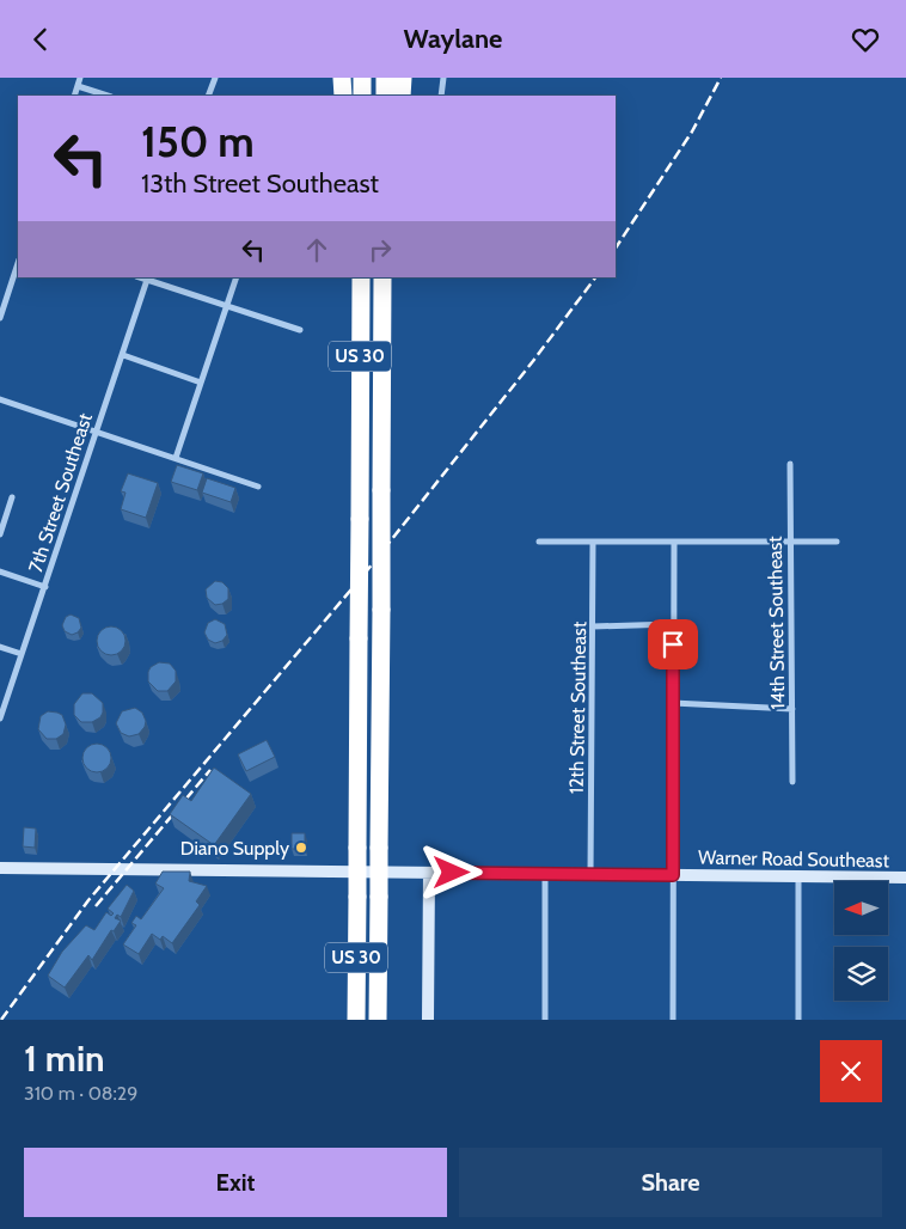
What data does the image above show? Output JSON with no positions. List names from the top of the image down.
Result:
{
  "streets": {
    "highway": ["US 30"],
    "street": [
      "7th Street Southeast",
      "14th Street Southeast",
      "12th Street Southeast",
      "Warner Road Southeast"
    ]
  },
  "crossings": [
    ["12th Street Southeast", "Warner Road Southeast"]
  ],
  "places": ["Diano Supply"],
  "north": "left",
  "page": {
    "header": "Waylane",
    "turn": ["150 m", "13th Street Southeast"],
    "heading": ["1 min", "310 m · 08:29"],
    "buttons": ["Exit", "Share"]
  }
}
